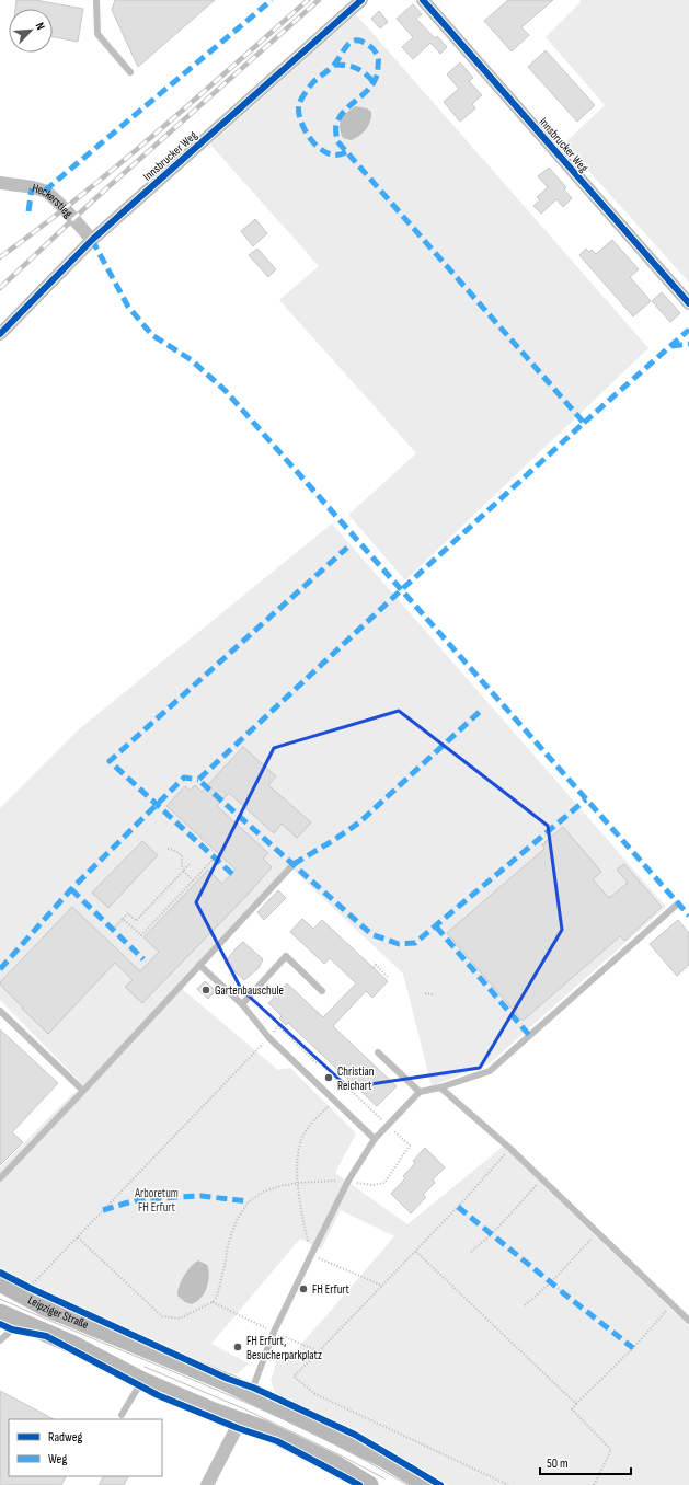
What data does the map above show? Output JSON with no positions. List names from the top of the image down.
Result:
{
  "streets": {
    "main road": ["Leipziger Straße"],
    "street": ["Innsbrucker Weg", "Heckerstieg"]
  },
  "crossings": [
    ["Innsbrucker Weg", "Heckerstieg"]
  ],
  "parks": ["Arboretum FH Erfurt"],
  "places": [
    "Gartenbauschule",
    "Christian Reichart",
    "FH Erfurt",
    "FH Erfurt, Besucherparkplatz"
  ],
  "legend": ["Radweg", "Weg"],
  "scale_bar": "50 m",
  "north": "top right"
}
